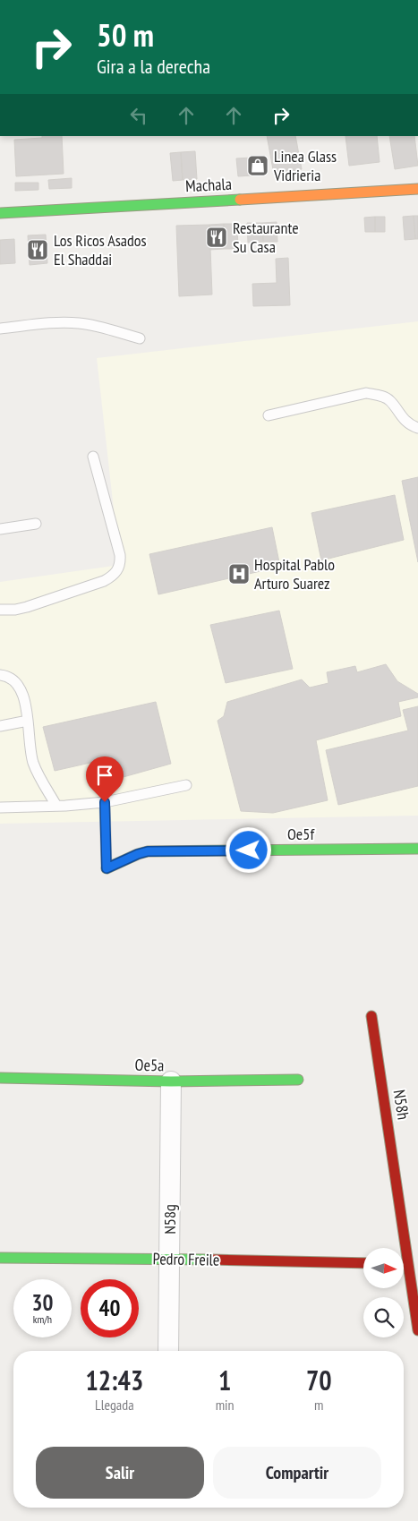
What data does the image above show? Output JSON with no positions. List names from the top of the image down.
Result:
{
  "streets": {
    "street": [
      "Machala",
      "Oe5f",
      "Oe5a",
      "N58h",
      "N58g",
      "Pedro Freile"
    ]
  },
  "crossings": [
    ["Oe5a", "N58g"],
    ["N58g", "Pedro Freile"]
  ],
  "places": {
    "shop": ["Linea Glass Vidrieria"],
    "restaurant": ["Restaurante Su Casa", "Los Ricos Asados El Shaddai"],
    "hospital": ["Hospital Pablo Arturo Suarez"]
  },
  "north": "right",
  "page": {
    "turn": ["50 m", "Gira a la derecha"],
    "speed": "30 km/h",
    "limit": "40",
    "eta": [
      "12:43",
      "Llegada",
      "1",
      "min",
      "70",
      "m"
    ],
    "buttons": ["Salir", "Compartir"]
  }
}
